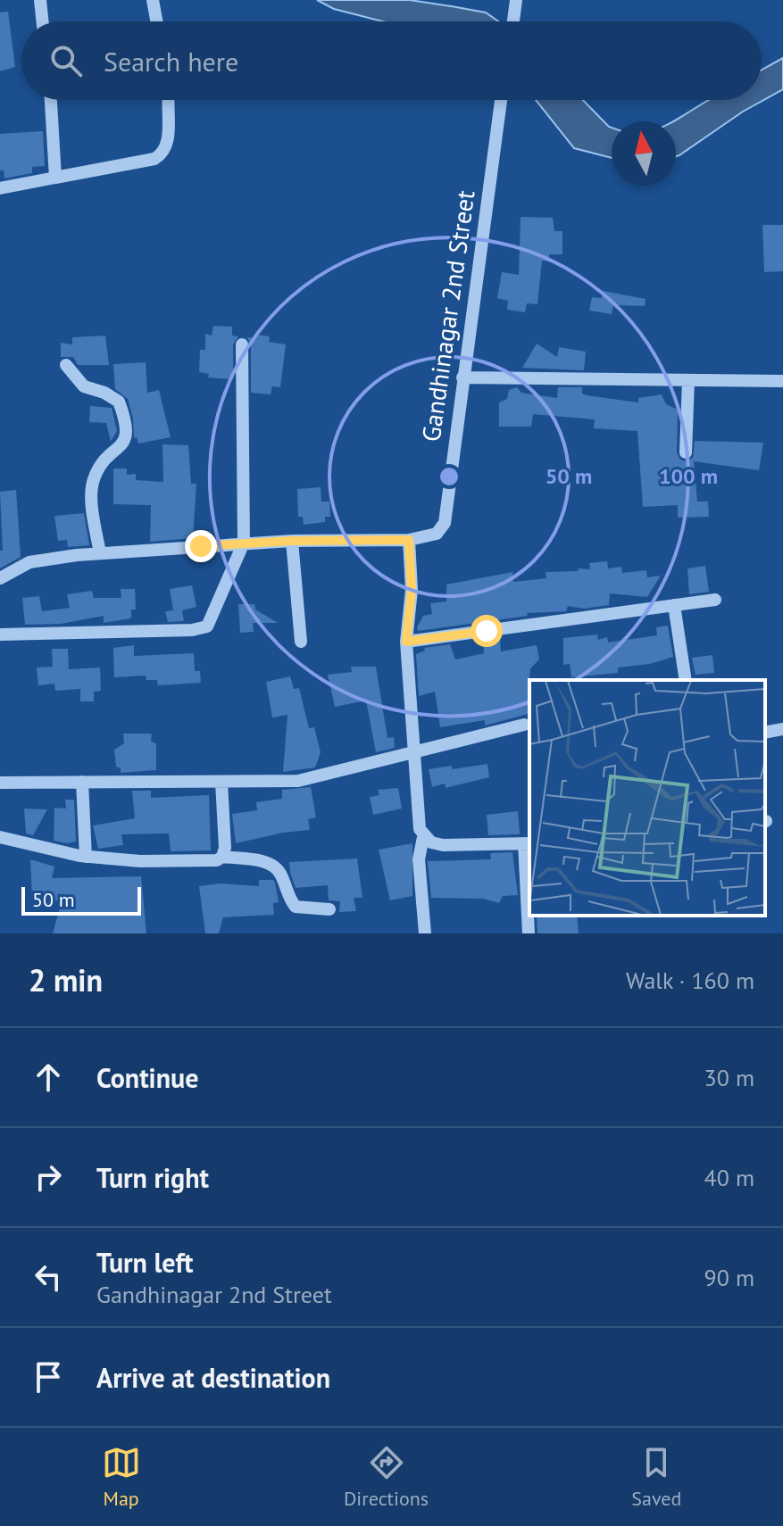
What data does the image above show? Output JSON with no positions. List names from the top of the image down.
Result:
{
  "streets": {
    "street": ["Gandhinagar 2nd Street"]
  },
  "scale_bar": "50 m",
  "north": "top",
  "page": {
    "search": "Search here",
    "scale": "50 m",
    "heading": ["2 min", "Walk · 160 m"],
    "list": [
      ["Continue", "30 m"],
      ["Turn right", "40 m"],
      ["Turn left", "Gandhinagar 2nd Street", "90 m"],
      "Arrive at destination"
    ],
    "nav": ["Map", "Directions", "Saved"]
  },
  "rings": ["50 m", "100 m"]
}
